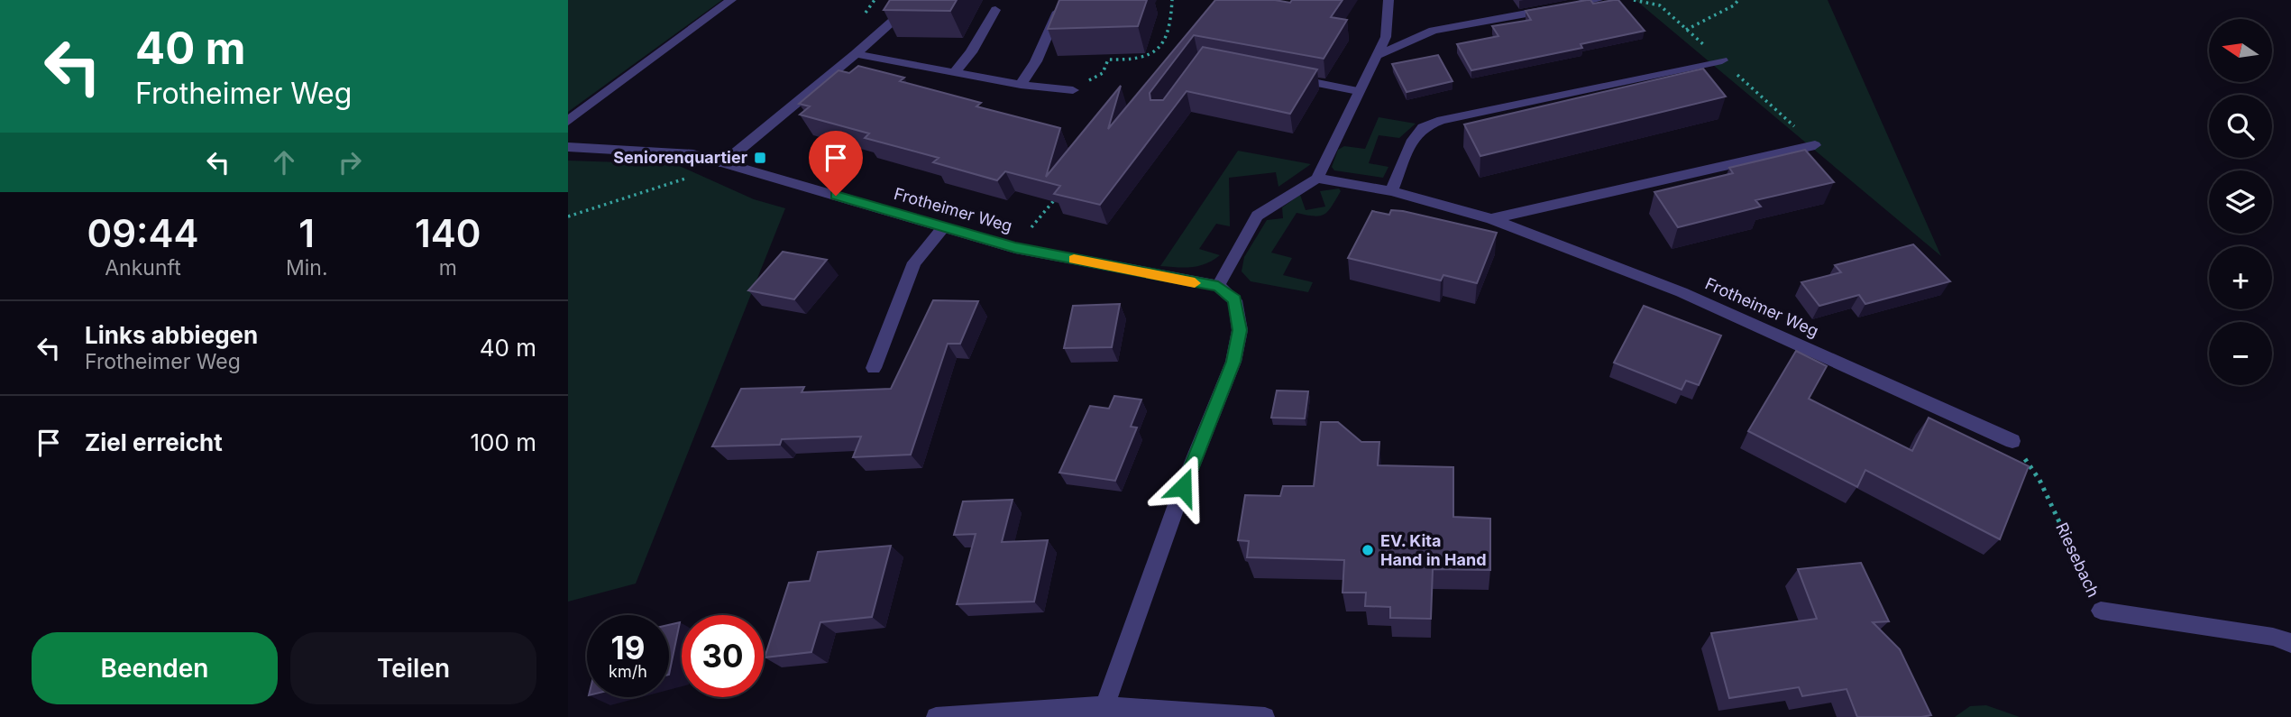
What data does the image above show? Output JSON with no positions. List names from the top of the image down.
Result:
{
  "streets": {
    "street": ["Frotheimer Weg", "Riesebach"]
  },
  "crossings": [
    ["Frotheimer Weg", "Riesebach"]
  ],
  "places": {
    "transit": ["Seniorenquartier"],
    "other": ["EV. Kita Hand in Hand"]
  },
  "north": "left",
  "page": {
    "turn": ["40 m", "Frotheimer Weg"],
    "map_buttons": ["+", "−"],
    "eta": [
      "09:44",
      "Ankunft",
      "1",
      "Min.",
      "140",
      "m"
    ],
    "list": [
      {
        "name": "Links abbiegen",
        "note": "Frotheimer Weg",
        "value": "40 m"
      },
      {
        "name": "Ziel erreicht",
        "value": "100 m"
      }
    ],
    "speed": "19 km/h",
    "limit": "30",
    "buttons": ["Beenden", "Teilen"]
  }
}
